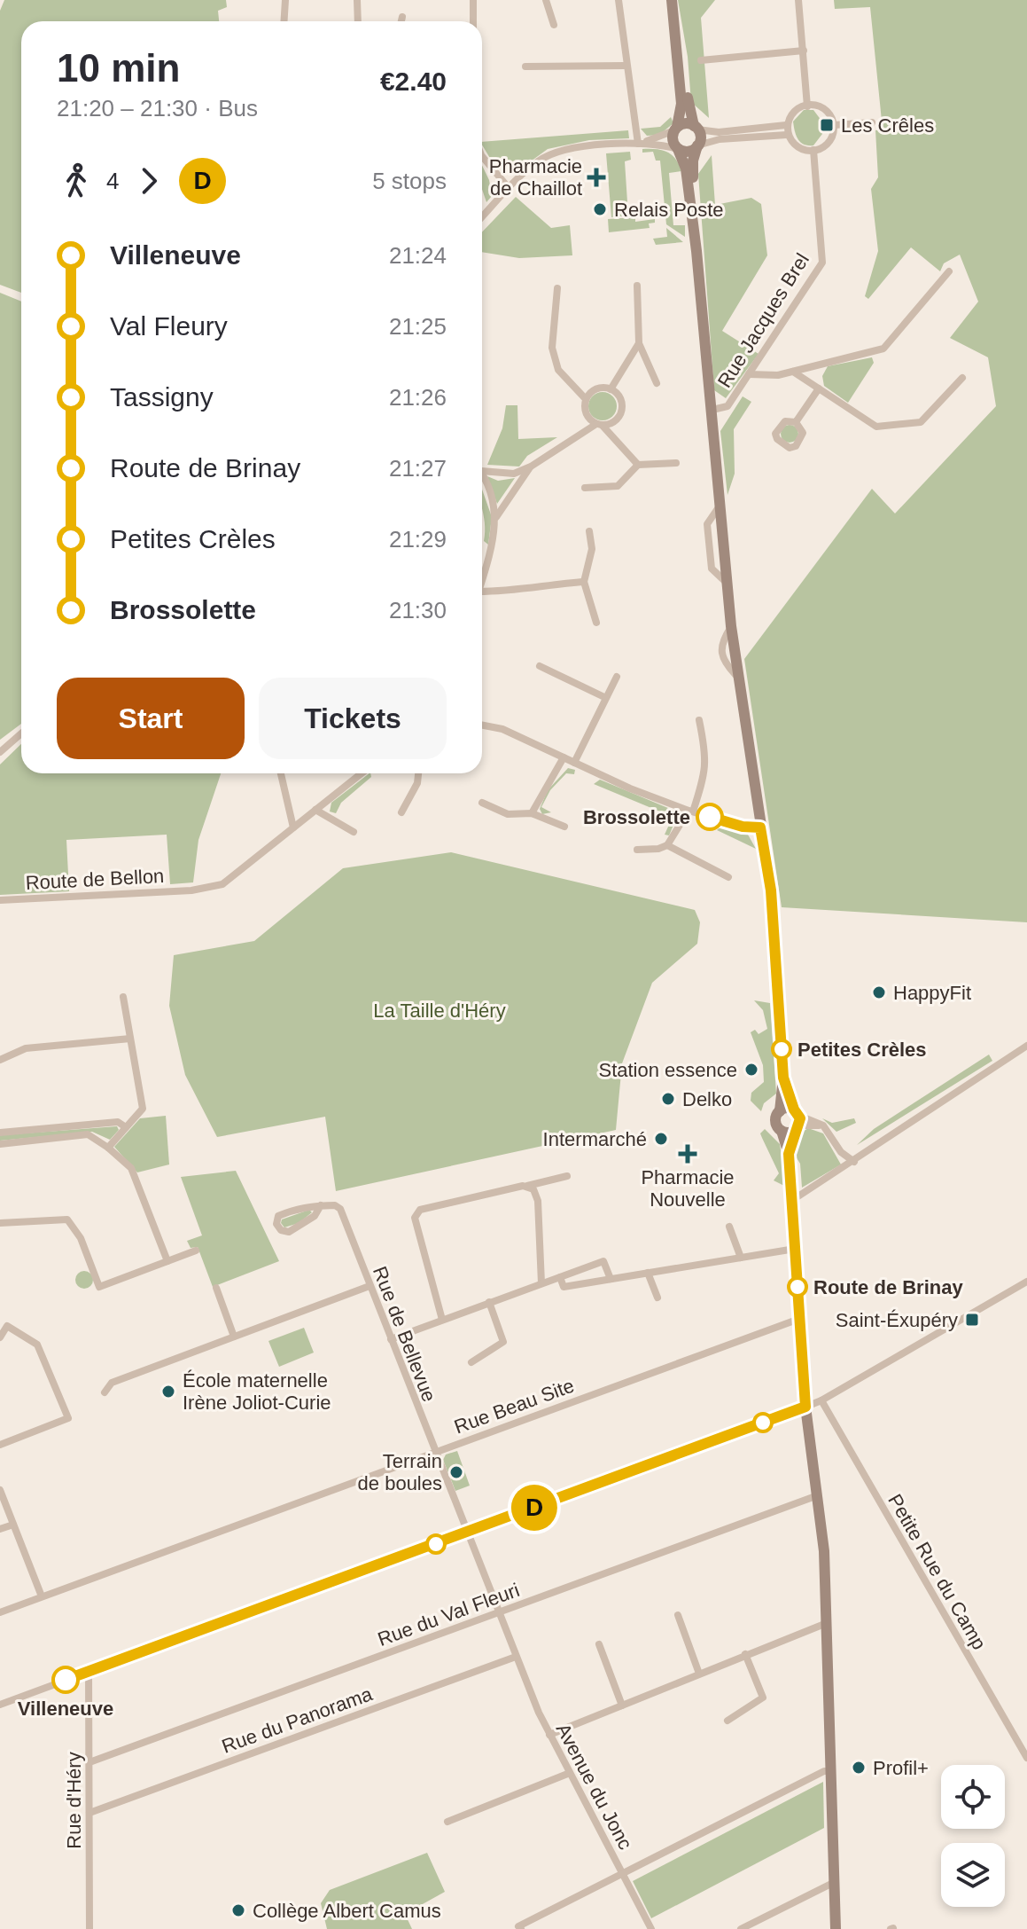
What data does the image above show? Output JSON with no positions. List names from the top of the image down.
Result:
{
  "streets": {
    "street": [
      "Rue Jacques Brel",
      "Route de Bellon",
      "Rue de Bellevue",
      "Rue Beau Site",
      "Petite Rue du Camp",
      "Rue du Val Fleuri",
      "Rue du Panorama",
      "Avenue du Jonc",
      "Rue d'Héry"
    ]
  },
  "crossings": [
    ["Rue de Bellevue", "Rue Beau Site"],
    ["Rue de Bellevue", "Rue du Val Fleuri"],
    ["Rue de Bellevue", "Rue du Panorama"],
    ["Rue de Bellevue", "Avenue du Jonc"],
    ["Rue du Val Fleuri", "Rue d'Héry"],
    ["Rue du Panorama", "Avenue du Jonc"],
    ["Rue du Panorama", "Rue d'Héry"]
  ],
  "parks": ["La Taille d'Héry"],
  "places": {
    "transit": ["Les Crêles", "Saint-Éxupéry"],
    "health": ["Pharmacie de Chaillot", "Pharmacie Nouvelle"],
    "other": [
      "Relais Poste",
      "Brossolette",
      "HappyFit",
      "Petites Crèles",
      "Station essence",
      "Delko",
      "Intermarché",
      "Route de Brinay",
      "École maternelle Irène Joliot-Curie",
      "Terrain de boules",
      "Villeneuve",
      "Profil+",
      "Collège Albert Camus"
    ]
  },
  "lines": ["bus line D"],
  "page": {
    "on_map": "D",
    "heading": ["10 min", "21:20 – 21:30 · Bus", "€2.40"],
    "legs": ["4", "D", "5 stops"],
    "list": [
      {
        "name": "Villeneuve",
        "value": "21:24"
      },
      {
        "name": "Val Fleury",
        "value": "21:25"
      },
      {
        "name": "Tassigny",
        "value": "21:26"
      },
      {
        "name": "Route de Brinay",
        "value": "21:27"
      },
      {
        "name": "Petites Crèles",
        "value": "21:29"
      },
      {
        "name": "Brossolette",
        "value": "21:30"
      }
    ],
    "buttons": ["Start", "Tickets"]
  }
}
